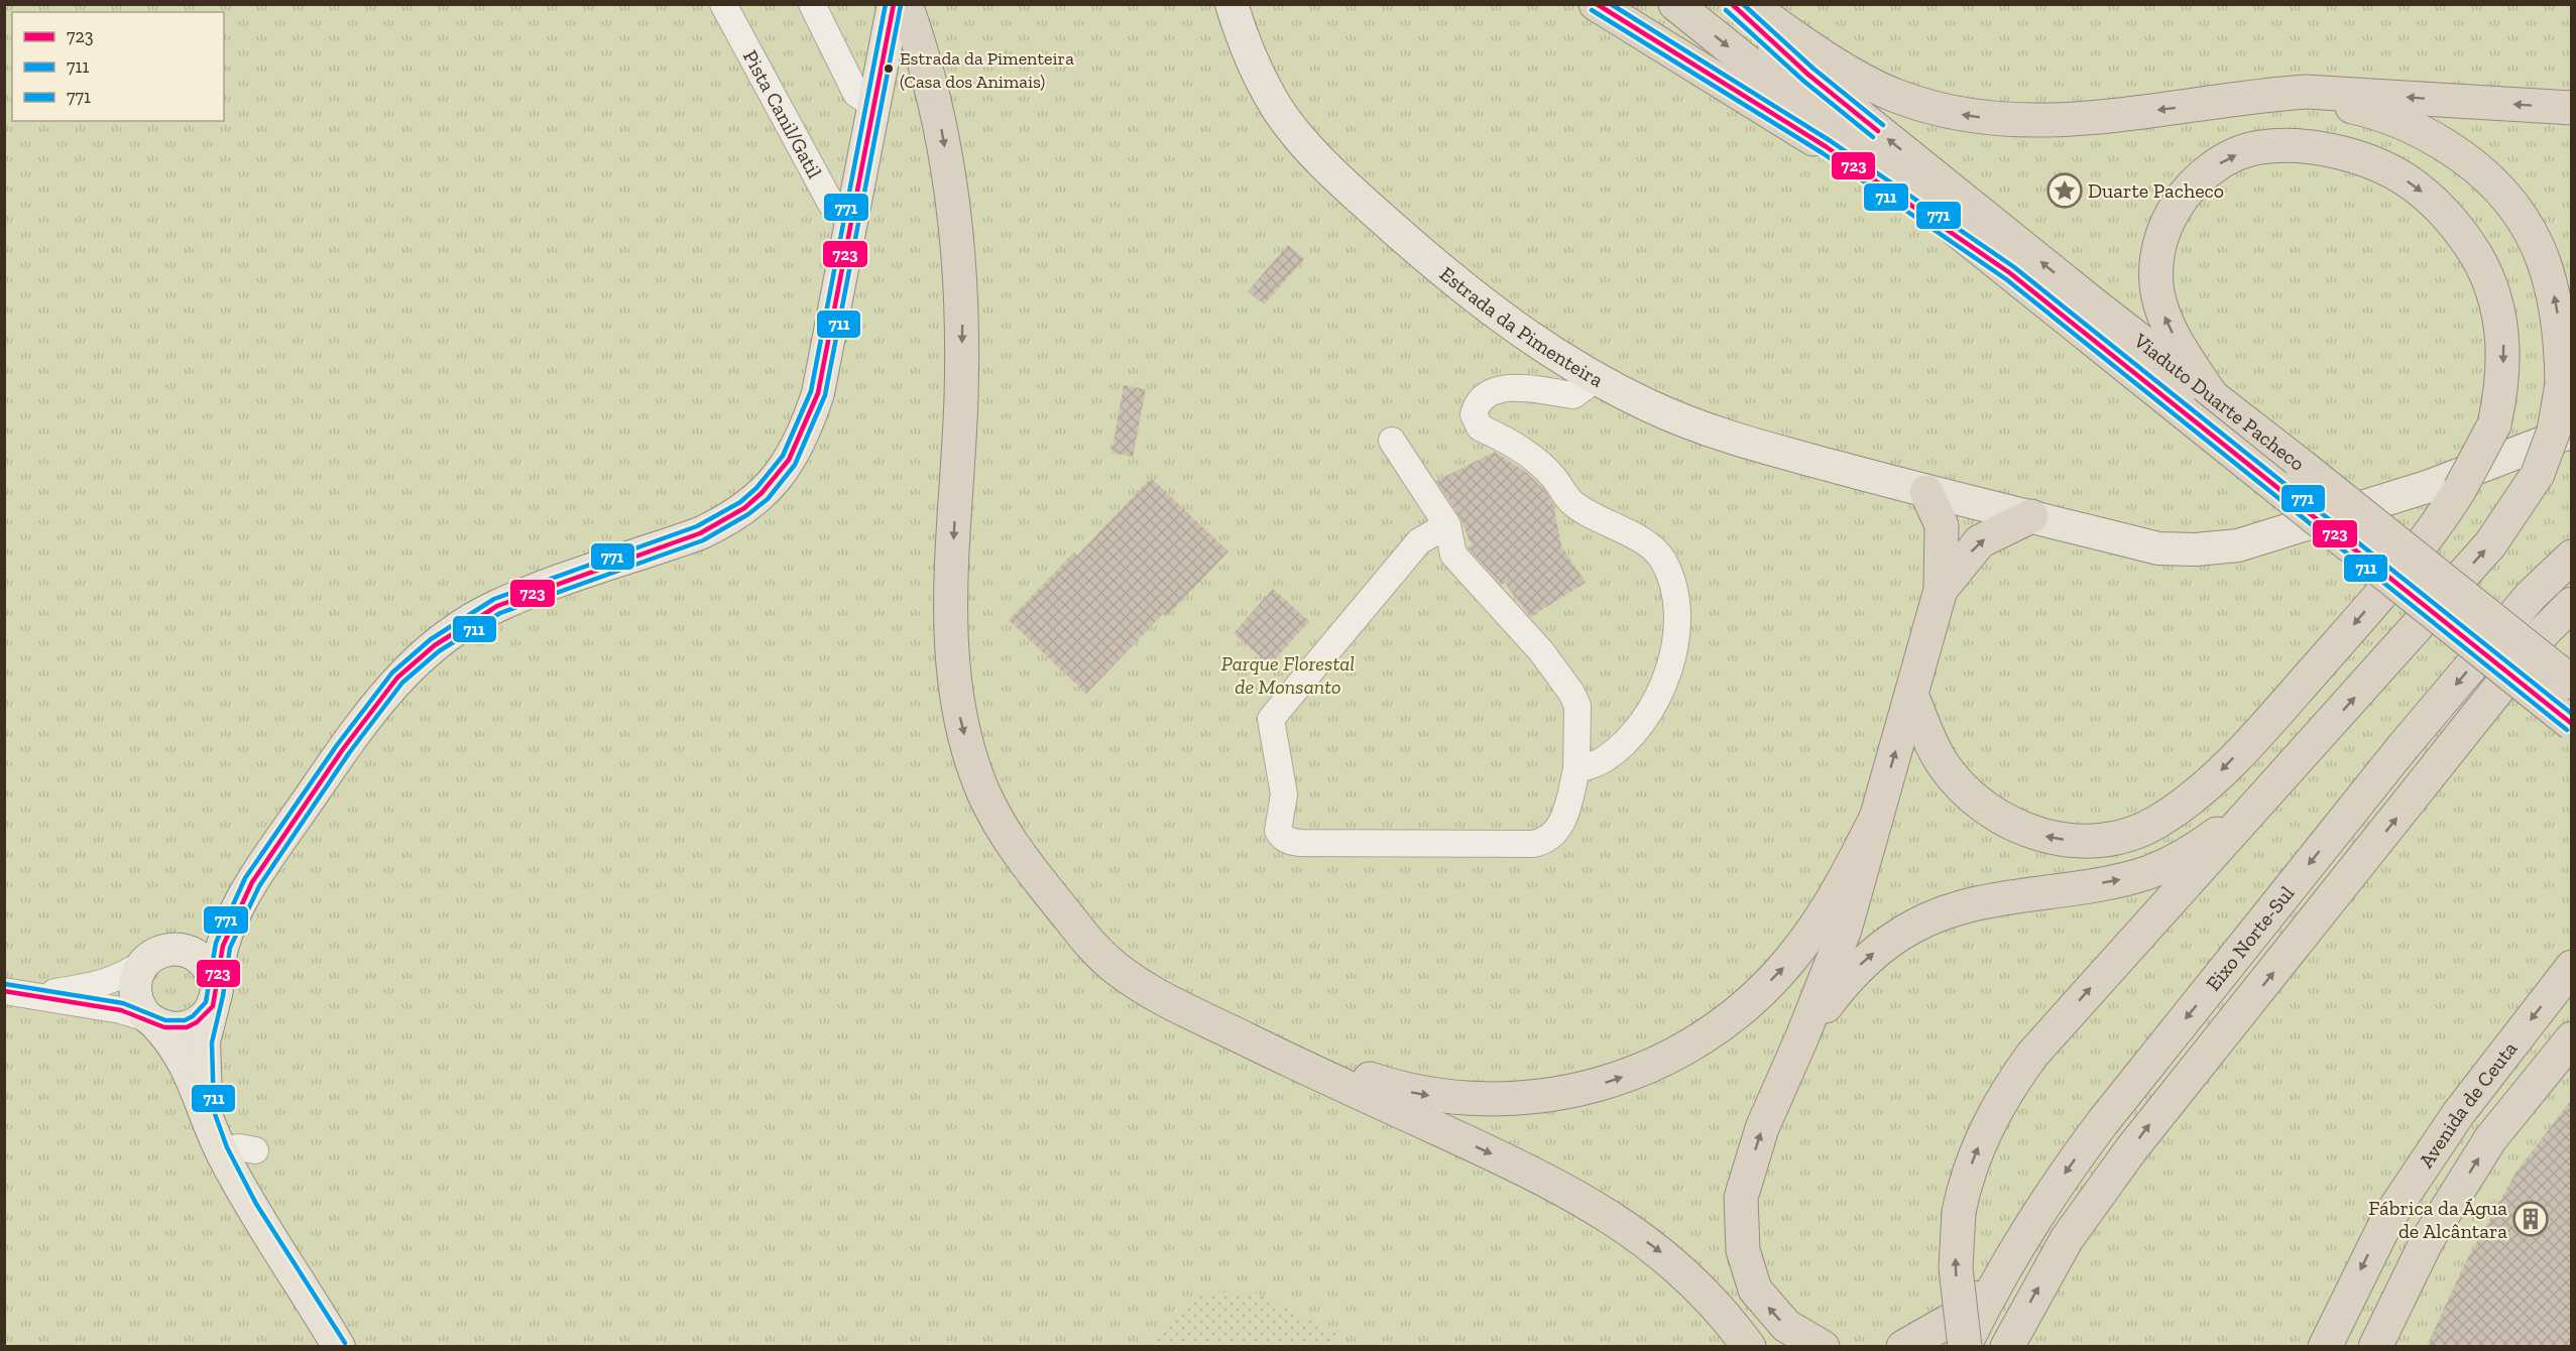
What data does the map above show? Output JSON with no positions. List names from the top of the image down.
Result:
{
  "streets": {
    "highway": ["Viaduto Duarte Pacheco", "Eixo Norte-Sul", "Avenida de Ceuta"],
    "main road": ["Estrada da Pimenteira"],
    "street": ["Pista Canil/Gatil"]
  },
  "parks": ["Parque Florestal de Monsanto"],
  "places": {
    "other": ["Estrada da Pimenteira (Casa dos Animais)"],
    "place": ["Duarte Pacheco"],
    "building": ["Fábrica da Água de Alcântara"]
  },
  "lines": ["transit line 723", "transit line 771", "transit line 711"],
  "legend": ["723", "711", "771"]
}
